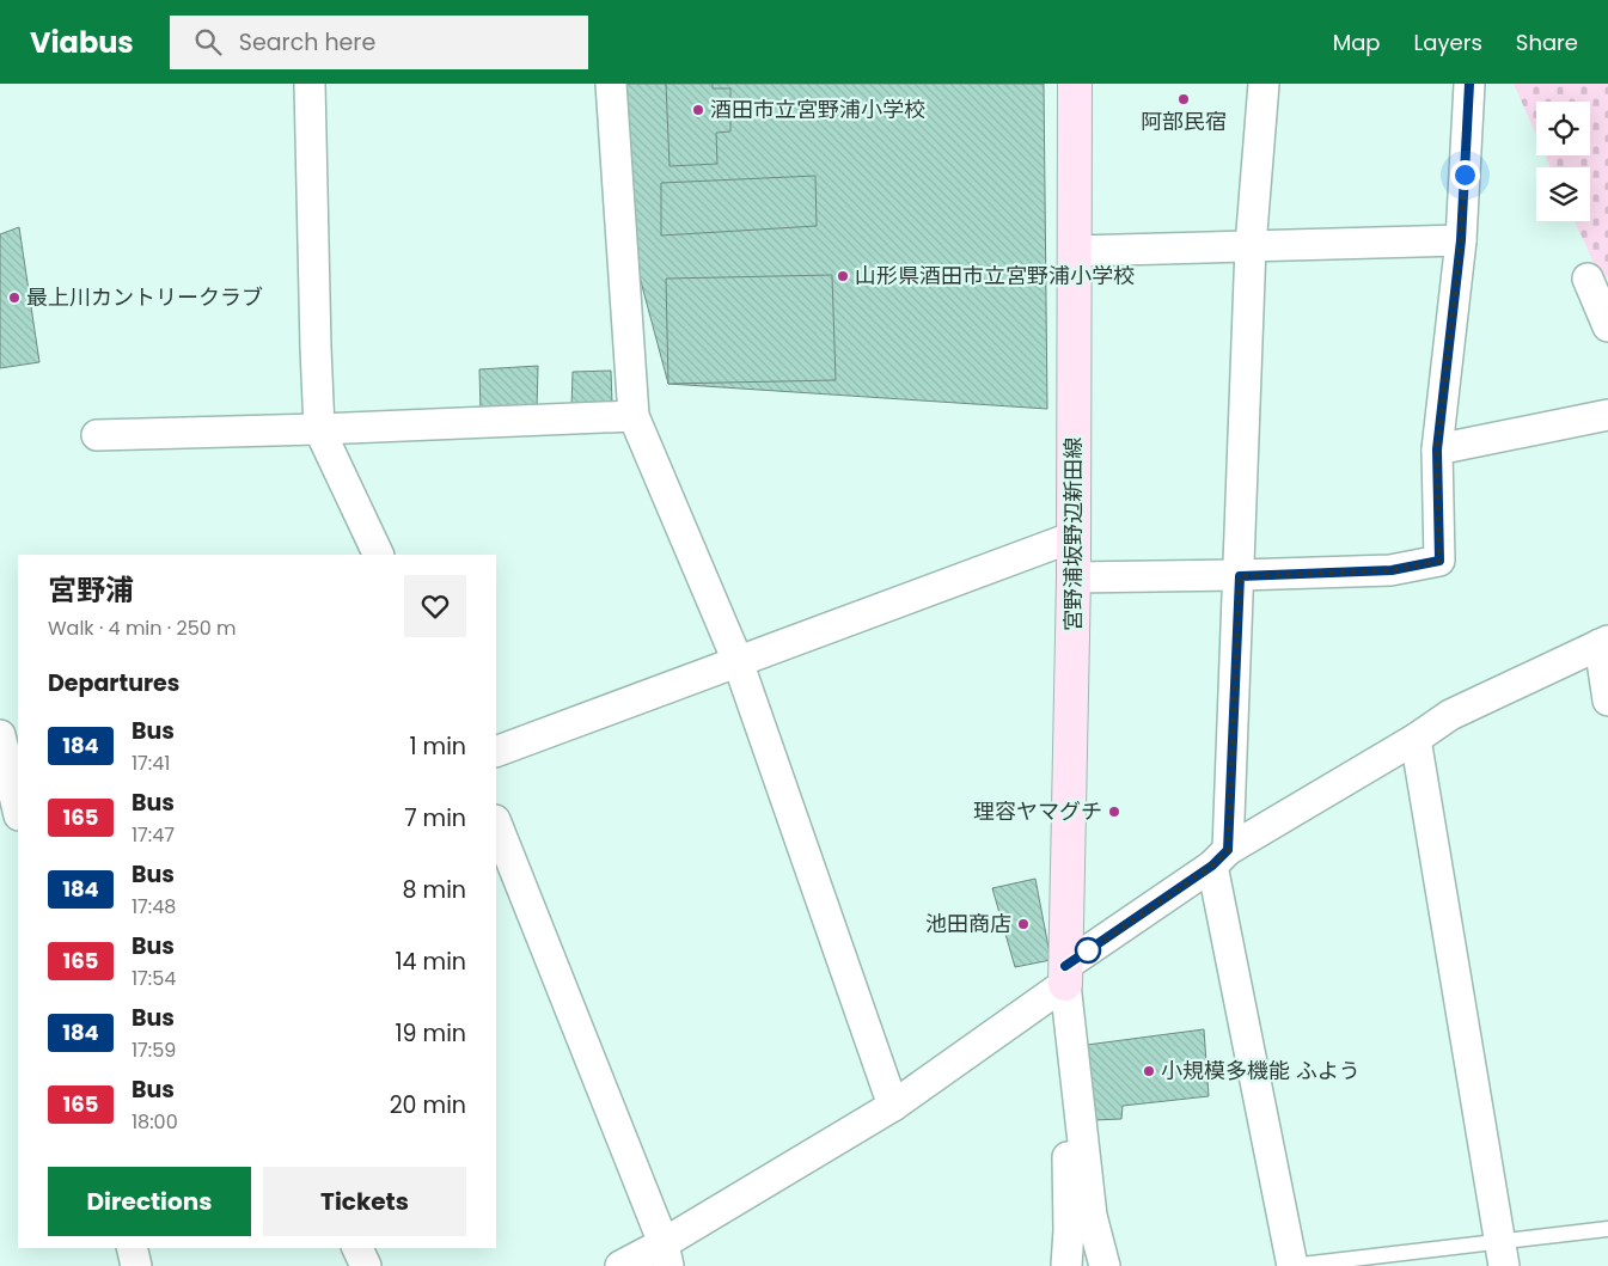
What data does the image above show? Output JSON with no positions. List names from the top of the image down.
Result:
{
  "streets": {
    "main road": ["宮野浦坂野辺新田線"]
  },
  "places": [
    "阿部民宿",
    "酒田市立宮野浦小学校",
    "山形県酒田市立宮野浦小学校",
    "最上川カントリークラブ",
    "理容ヤマグチ",
    "池田商店",
    "小規模多機能 ふよう"
  ],
  "lines": ["bus line 184"],
  "page": {
    "header": "Viabus",
    "search": "Search here",
    "nav": ["Map", "Layers", "Share"],
    "heading": [
      ["宮野浦", "Walk · 4 min · 250 m"],
      "Departures"
    ],
    "list": [
      {
        "mark": "184",
        "name": "Bus",
        "note": "17:41",
        "value": "1 min"
      },
      {
        "mark": "165",
        "name": "Bus",
        "note": "17:47",
        "value": "7 min"
      },
      {
        "mark": "184",
        "name": "Bus",
        "note": "17:48",
        "value": "8 min"
      },
      {
        "mark": "165",
        "name": "Bus",
        "note": "17:54",
        "value": "14 min"
      },
      {
        "mark": "184",
        "name": "Bus",
        "note": "17:59",
        "value": "19 min"
      },
      {
        "mark": "165",
        "name": "Bus",
        "note": "18:00",
        "value": "20 min"
      }
    ],
    "buttons": ["Directions", "Tickets"]
  }
}
